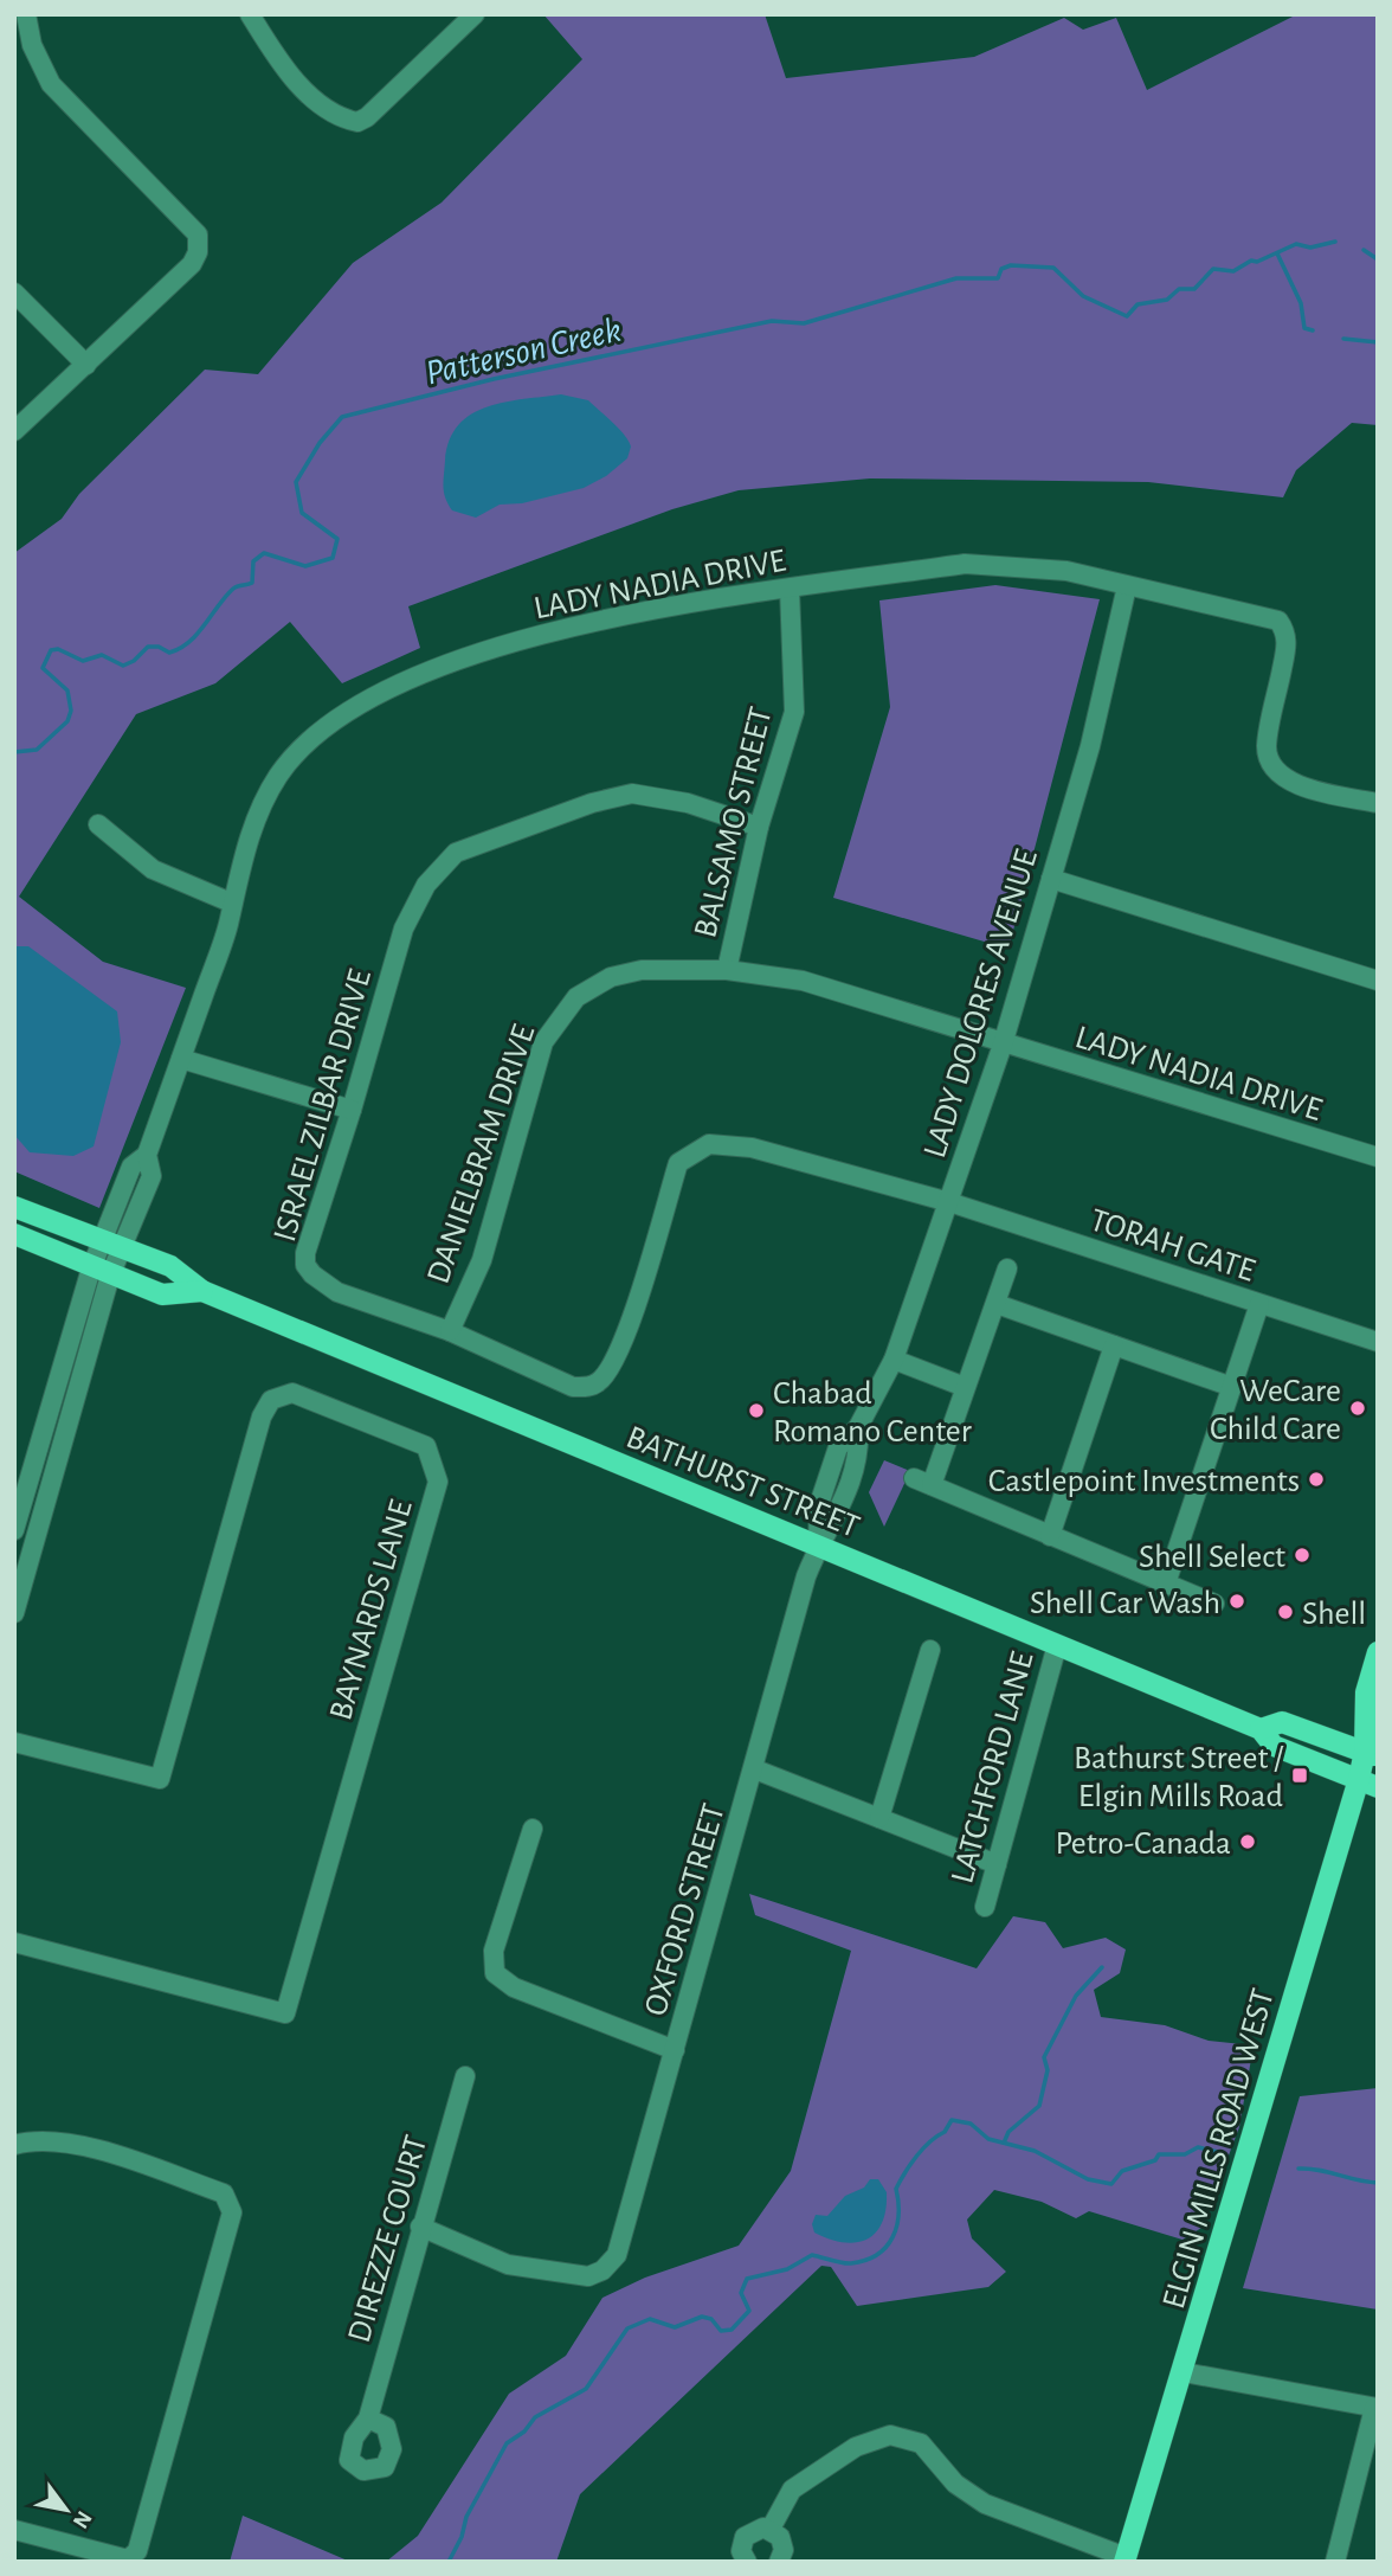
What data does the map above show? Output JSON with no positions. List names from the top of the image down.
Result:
{
  "streets": {
    "main road": ["BATHURST STREET", "ELGIN MILLS ROAD WEST"],
    "street": [
      "LADY NADIA DRIVE",
      "BALSAMO STREET",
      "LADY DOLORES AVENUE",
      "ISRAEL ZILBAR DRIVE",
      "DANIELBRAM DRIVE",
      "TORAH GATE",
      "BAYNARDS LANE",
      "LATCHFORD LANE",
      "OXFORD STREET",
      "DIREZZE COURT"
    ]
  },
  "crossings": [
    ["LADY NADIA DRIVE", "BALSAMO STREET"],
    ["LADY NADIA DRIVE", "LADY DOLORES AVENUE"],
    ["LADY NADIA DRIVE", "DANIELBRAM DRIVE"],
    ["LADY NADIA DRIVE", "BATHURST STREET"],
    ["BALSAMO STREET", "ISRAEL ZILBAR DRIVE"],
    ["BALSAMO STREET", "DANIELBRAM DRIVE"],
    ["LADY DOLORES AVENUE", "ISRAEL ZILBAR DRIVE"],
    ["LADY DOLORES AVENUE", "DANIELBRAM DRIVE"],
    ["LADY DOLORES AVENUE", "TORAH GATE"],
    ["LADY DOLORES AVENUE", "BATHURST STREET"],
    ["LADY DOLORES AVENUE", "OXFORD STREET"],
    ["ISRAEL ZILBAR DRIVE", "DANIELBRAM DRIVE"],
    ["ISRAEL ZILBAR DRIVE", "TORAH GATE"],
    ["BATHURST STREET", "LATCHFORD LANE"],
    ["BATHURST STREET", "OXFORD STREET"],
    ["BATHURST STREET", "ELGIN MILLS ROAD WEST"],
    ["OXFORD STREET", "DIREZZE COURT"]
  ],
  "water": ["Patterson Creek"],
  "places": {
    "other": [
      "WeCare Child Care",
      "Chabad Romano Center",
      "Castlepoint Investments",
      "Shell Select",
      "Shell Car Wash",
      "Shell",
      "Petro-Canada"
    ],
    "transit": ["Bathurst Street / Elgin Mills Road"]
  },
  "north": "bottom right"
}
